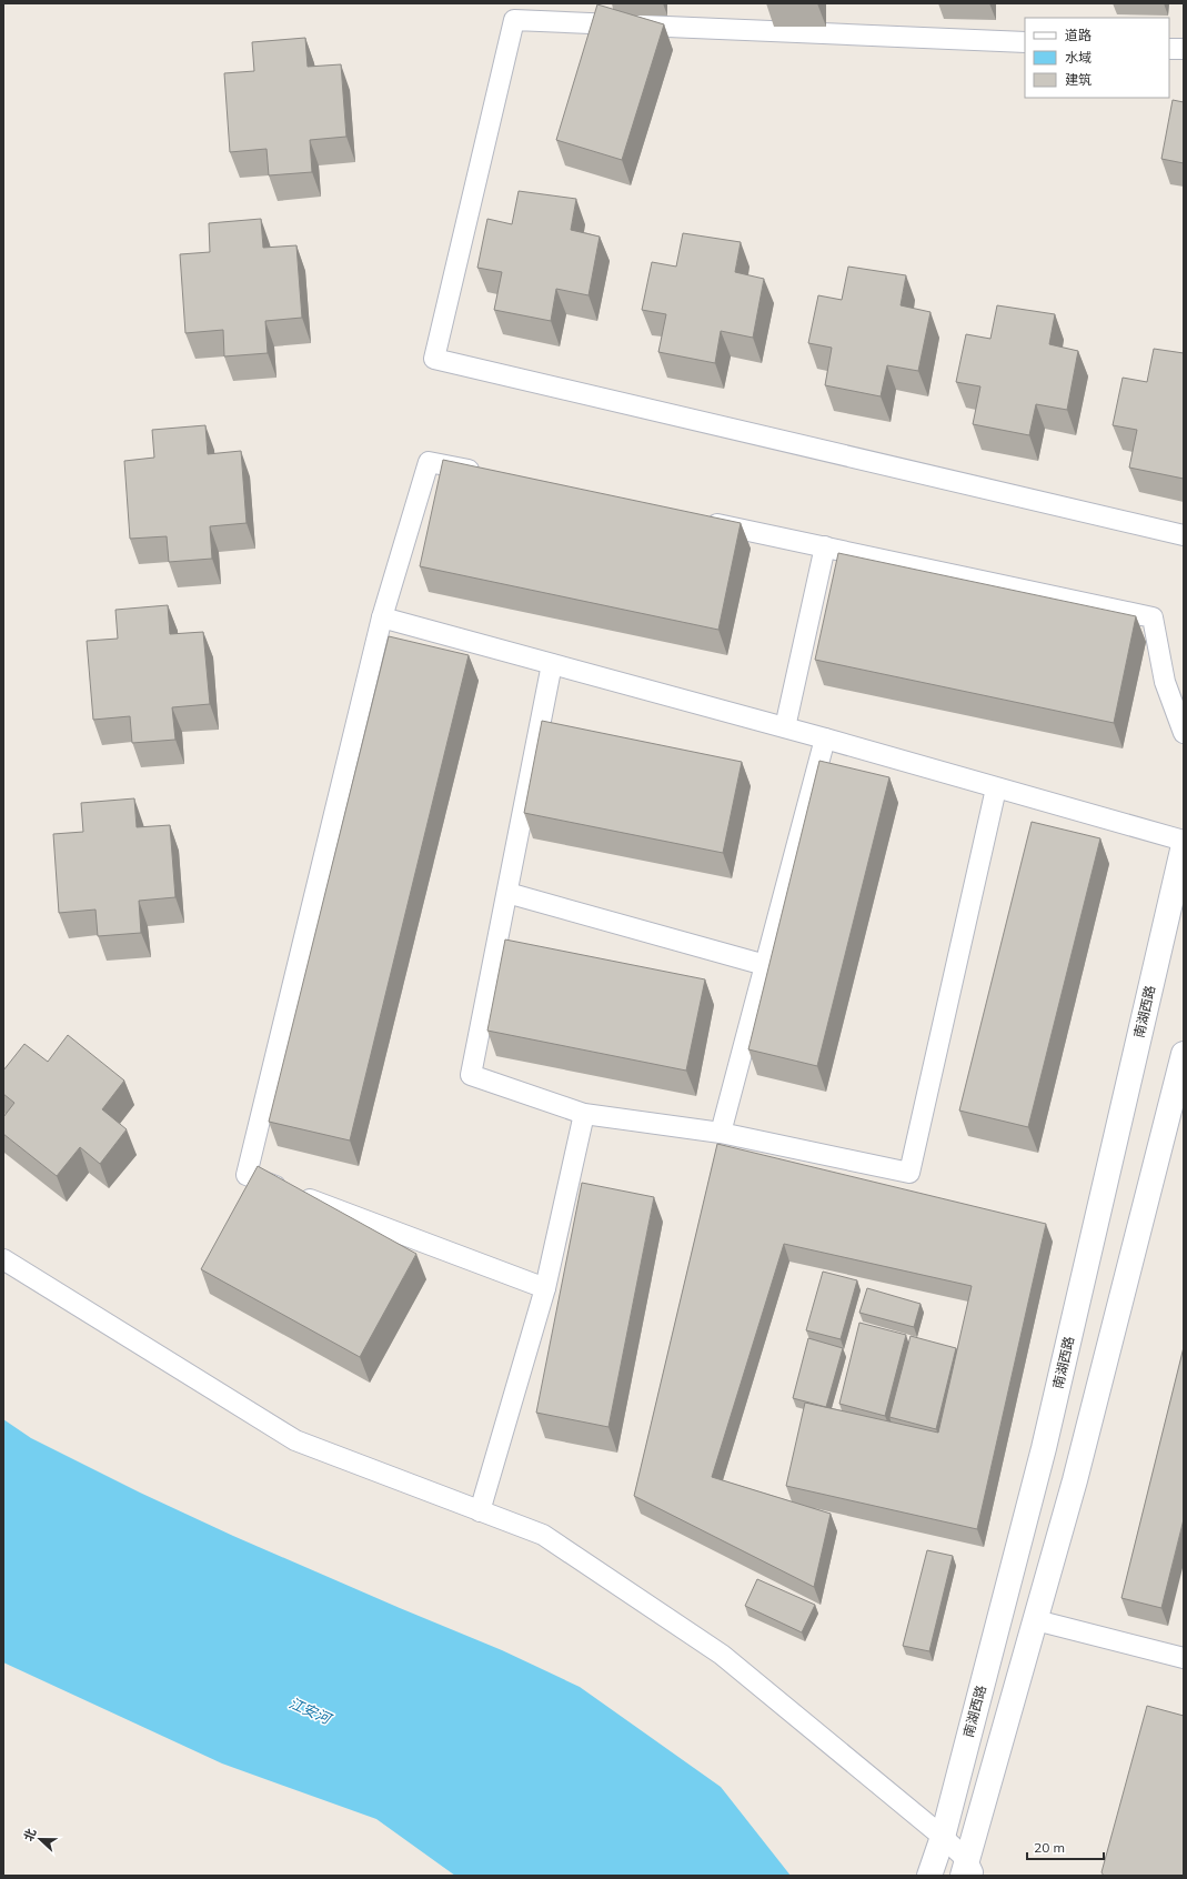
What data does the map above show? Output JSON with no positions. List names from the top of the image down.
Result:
{
  "streets": {
    "main road": ["南湖西路"]
  },
  "water": ["江安河"],
  "legend": ["道路", "水域", "建筑"],
  "scale_bar": "20 m",
  "north": "left"
}
